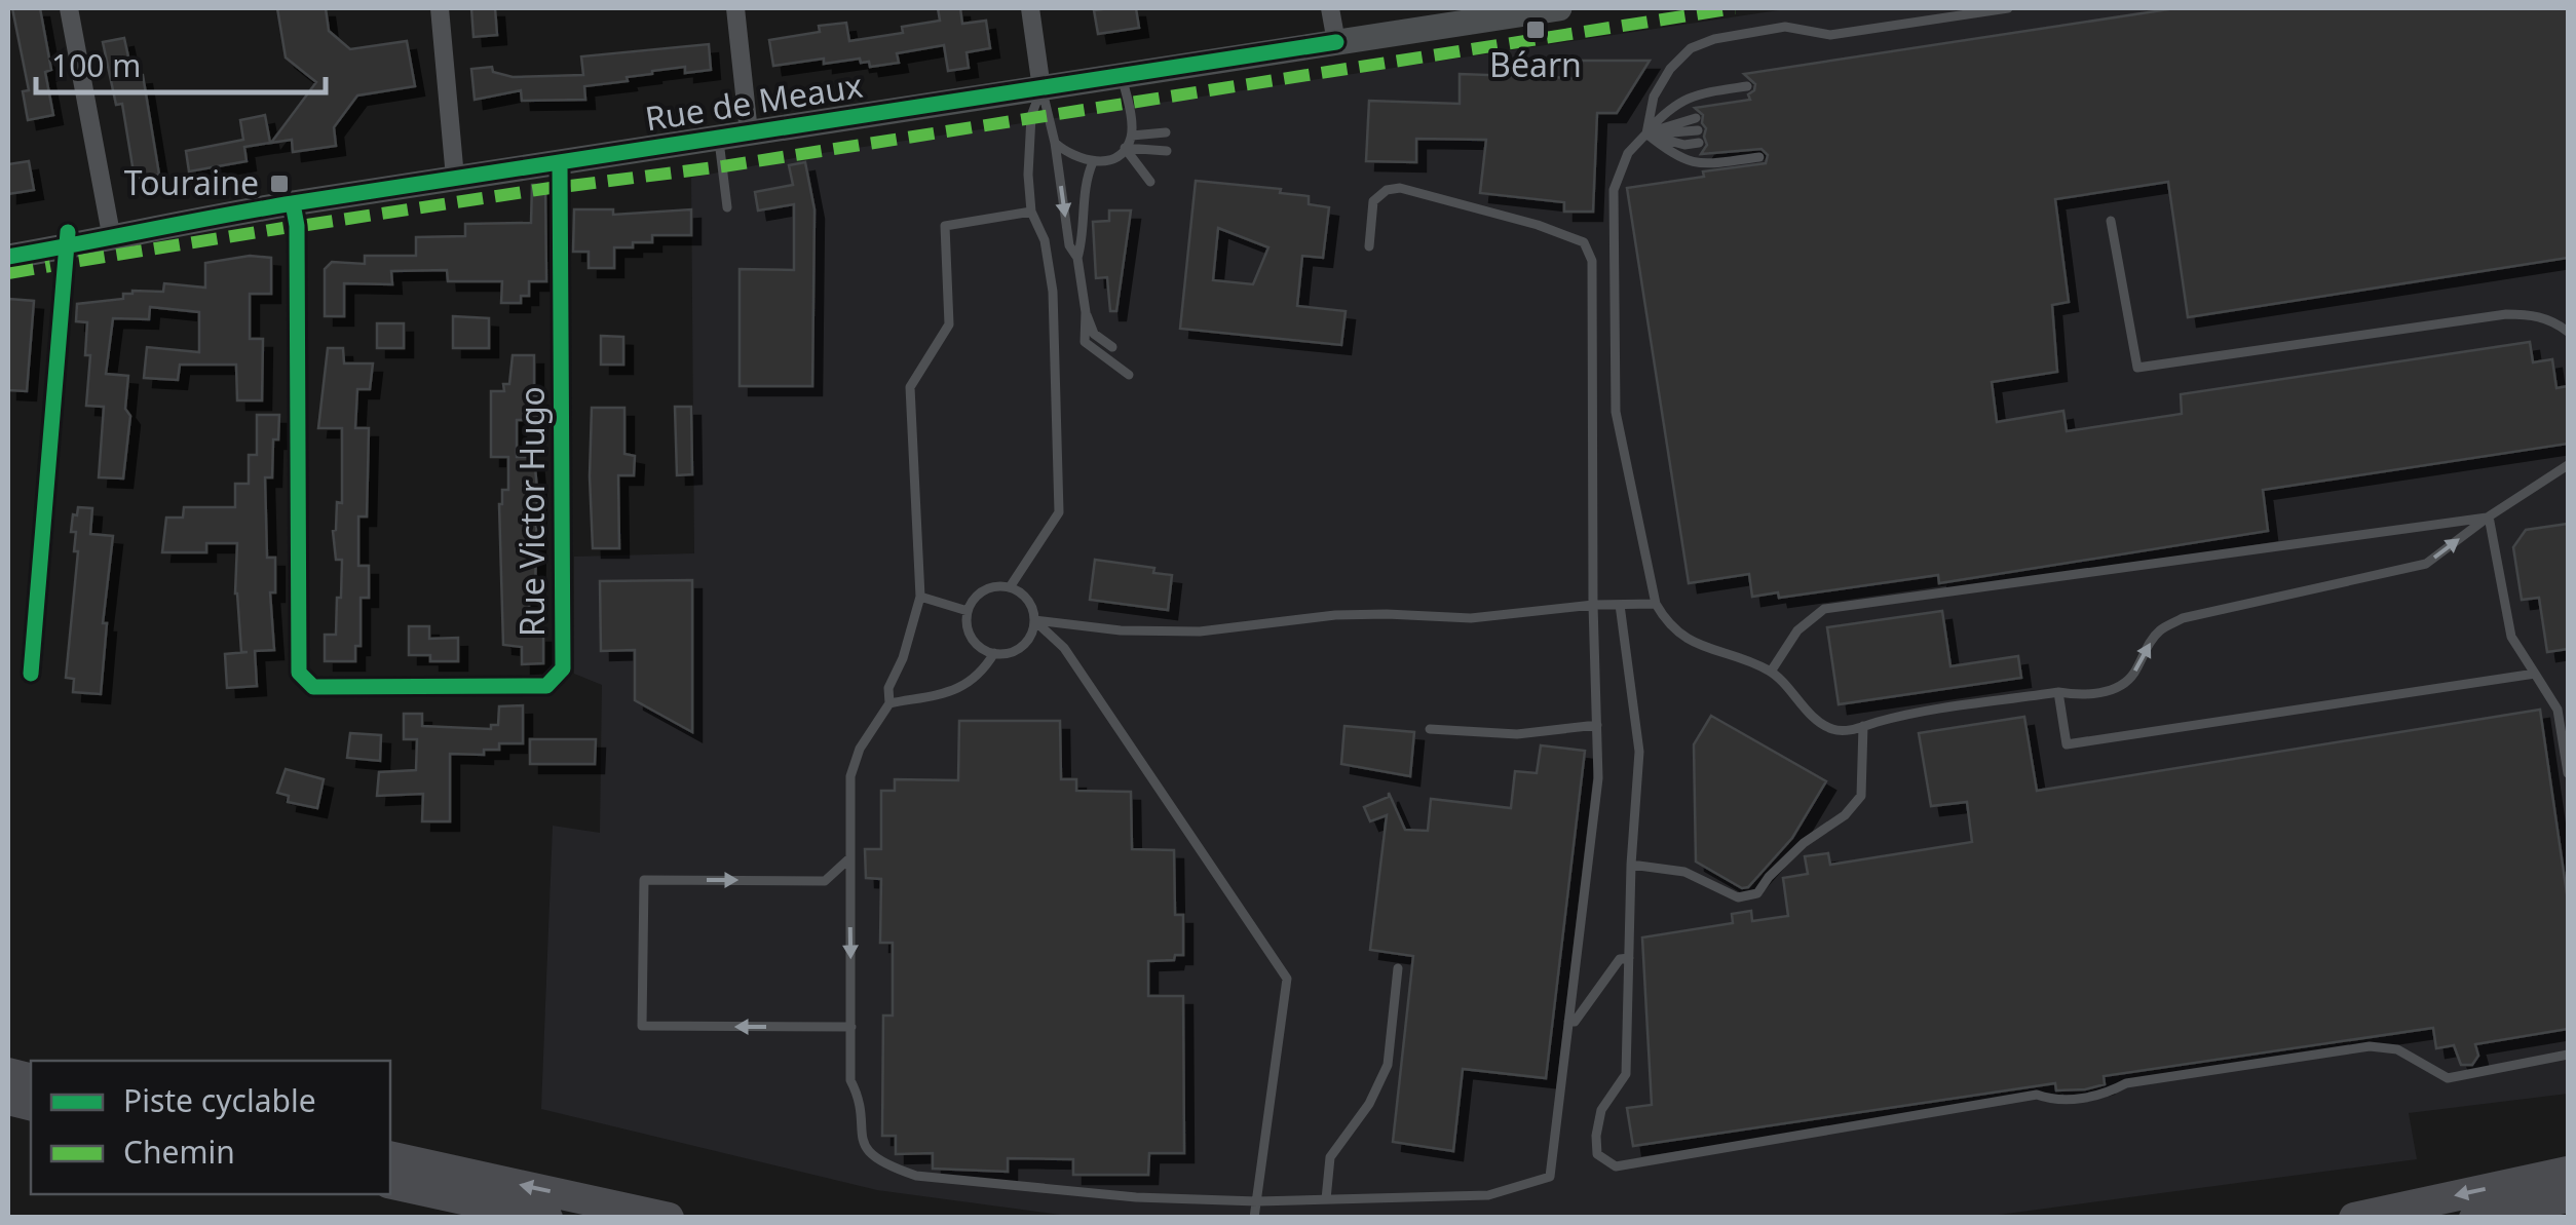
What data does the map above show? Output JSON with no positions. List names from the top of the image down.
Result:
{
  "streets": {
    "main road": ["Rue de Meaux"],
    "street": ["Rue Victor Hugo"]
  },
  "crossings": [
    ["Rue de Meaux", "Rue Victor Hugo"]
  ],
  "places": {
    "transit": ["Béarn", "Touraine"]
  },
  "legend": ["Piste cyclable", "Chemin"],
  "scale_bar": "100 m"
}
